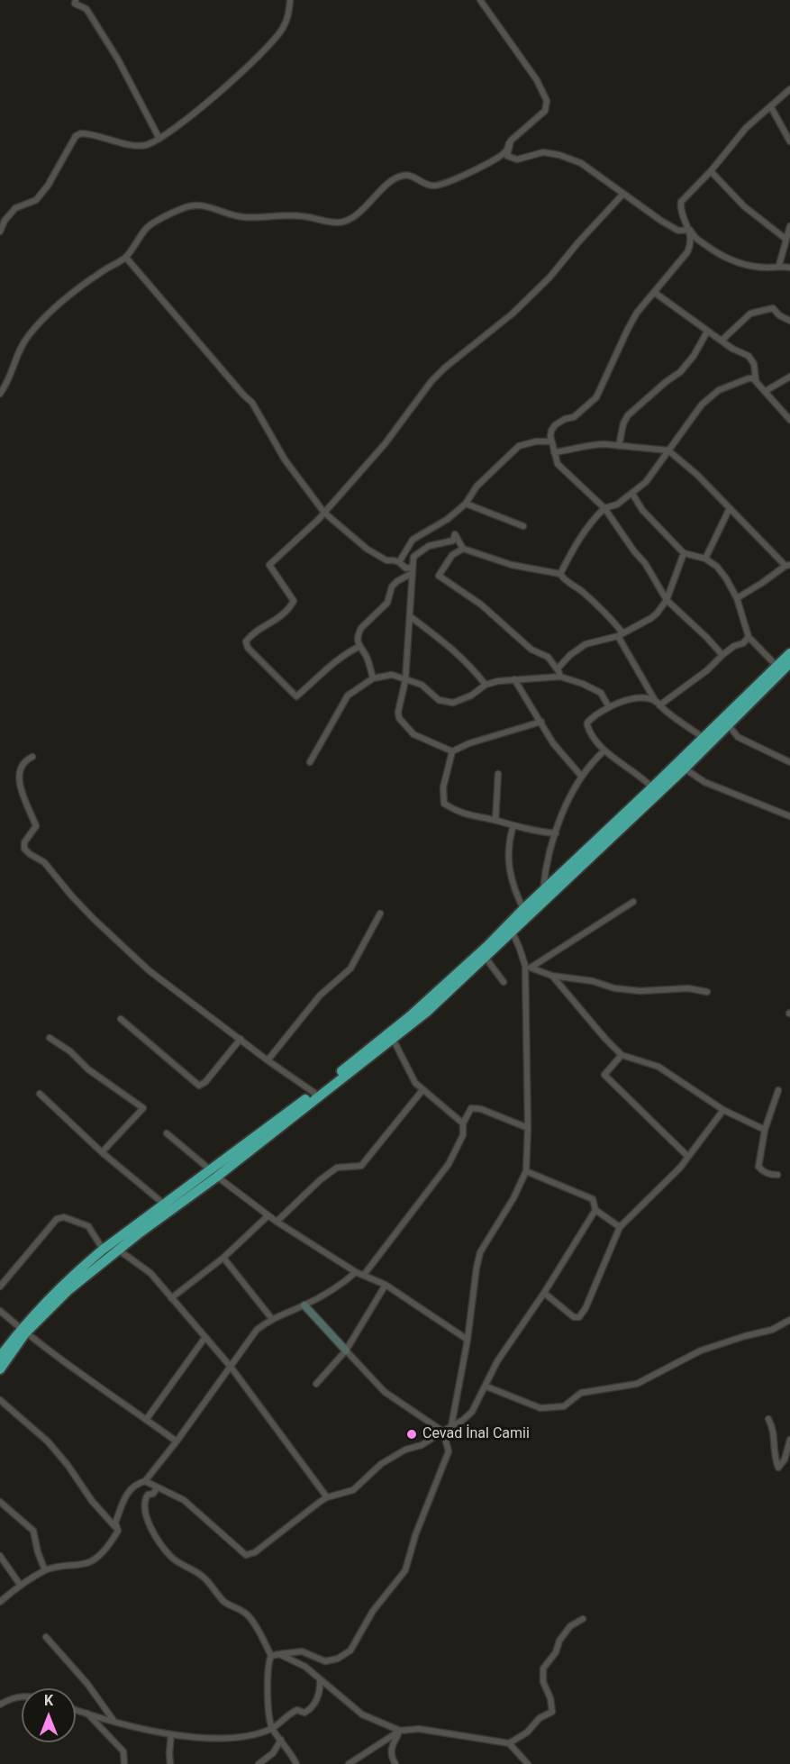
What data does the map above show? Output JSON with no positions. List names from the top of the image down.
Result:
{
  "places": ["Cevad İnal Camii"],
  "north": "top"
}
